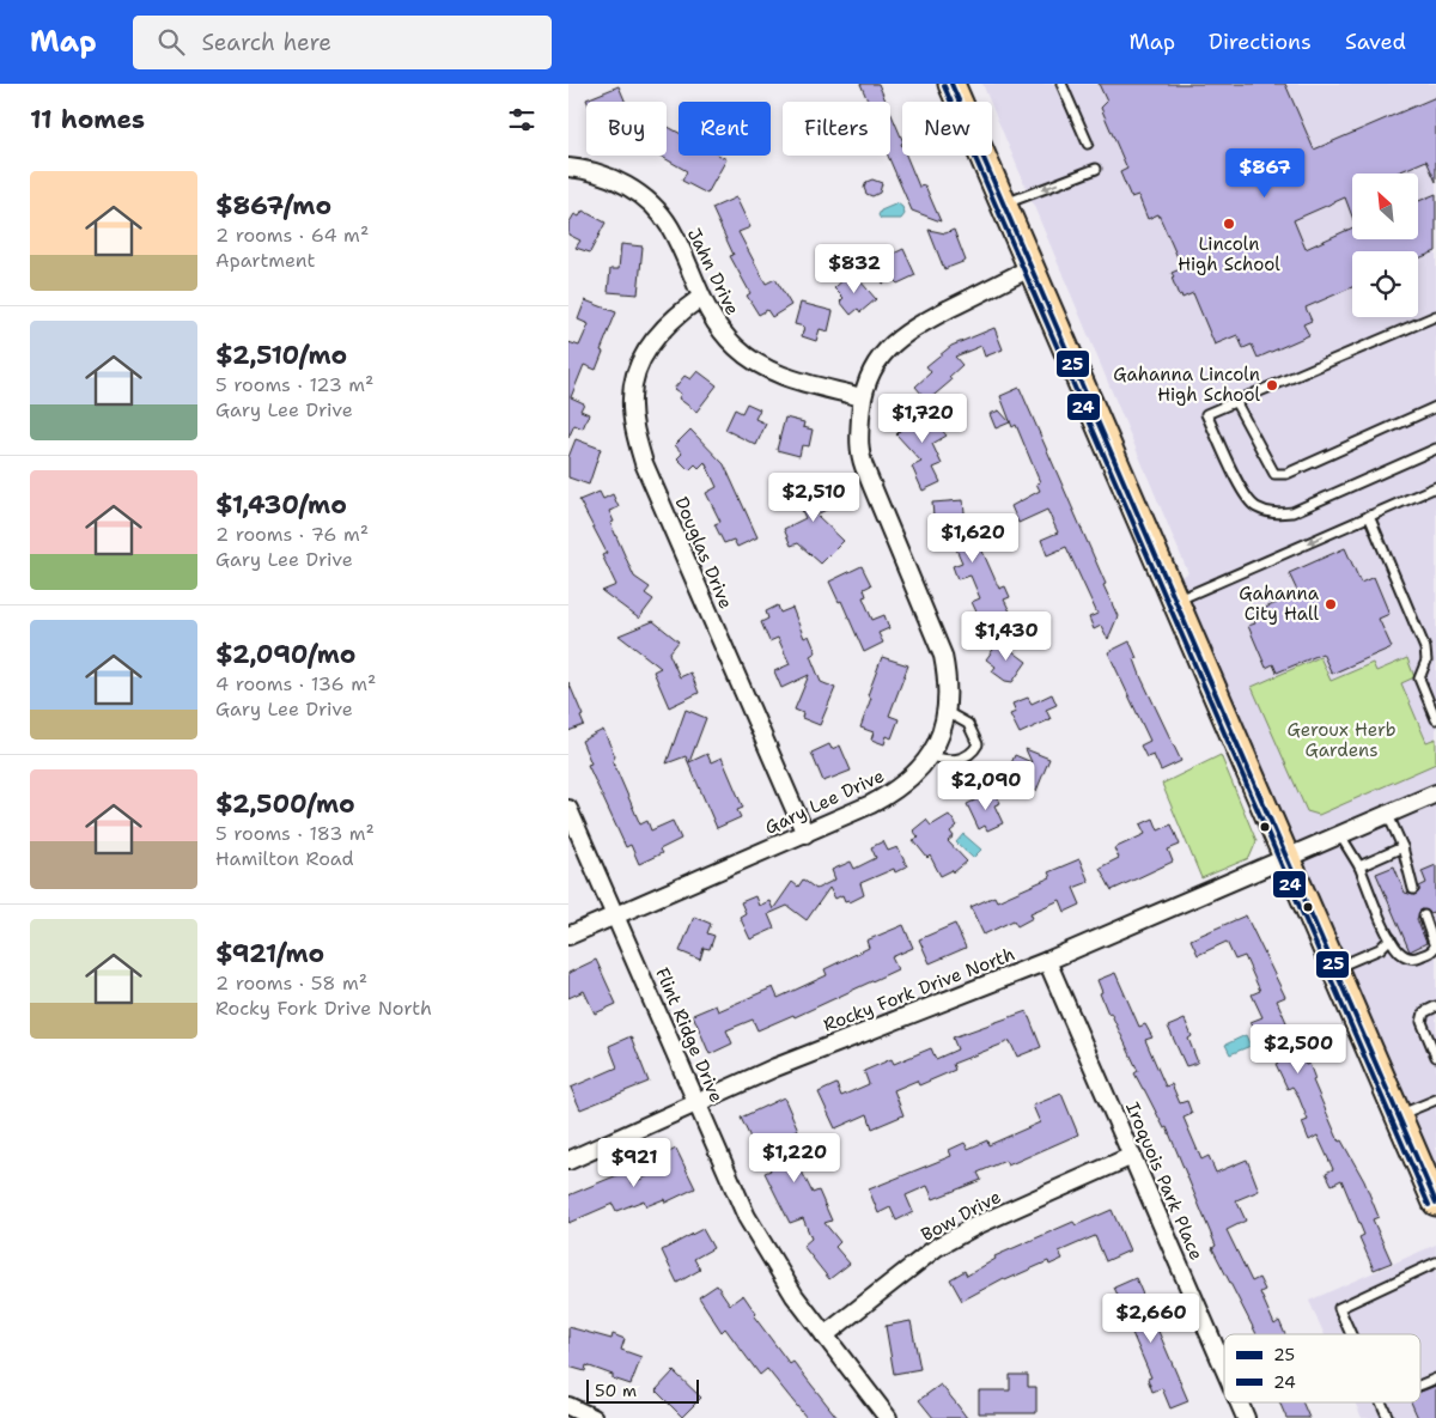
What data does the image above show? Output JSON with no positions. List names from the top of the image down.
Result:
{
  "streets": {
    "street": [
      "Jahn Drive",
      "Douglas Drive",
      "Gary Lee Drive",
      "Rocky Fork Drive North",
      "Flint Ridge Drive",
      "Iroquois Park Place",
      "Bow Drive"
    ]
  },
  "crossings": [
    ["Jahn Drive", "Douglas Drive"],
    ["Jahn Drive", "Gary Lee Drive"],
    ["Douglas Drive", "Gary Lee Drive"],
    ["Gary Lee Drive", "Flint Ridge Drive"],
    ["Rocky Fork Drive North", "Flint Ridge Drive"],
    ["Rocky Fork Drive North", "Iroquois Park Place"],
    ["Flint Ridge Drive", "Bow Drive"],
    ["Iroquois Park Place", "Bow Drive"]
  ],
  "parks": ["Geroux Herb Gardens"],
  "places": ["Lincoln High School", "Gahanna Lincoln High School", "Gahanna City Hall"],
  "lines": ["transit line 25", "transit line 24"],
  "legend": ["25", "24"],
  "scale_bar": "50 m",
  "north": "top left",
  "page": {
    "header": "Map",
    "search": "Search here",
    "nav": ["Map", "Directions", "Saved"],
    "heading": "11 homes",
    "chip": [
      "Buy",
      "Rent",
      "Filters",
      "New"
    ],
    "price": [
      "$867",
      "$832",
      "$1,720",
      "$2,510",
      "$1,620",
      "$1,430",
      "$2,090",
      "$2,500",
      "$1,220",
      "$921",
      "$2,660"
    ],
    "list": [
      {
        "name": "$867/mo",
        "note": "2 rooms · 64 m² · Apartment"
      },
      {
        "name": "$2,510/mo",
        "note": "5 rooms · 123 m² · Gary Lee Drive"
      },
      {
        "name": "$1,430/mo",
        "note": "2 rooms · 76 m² · Gary Lee Drive"
      },
      {
        "name": "$2,090/mo",
        "note": "4 rooms · 136 m² · Gary Lee Drive"
      },
      {
        "name": "$2,500/mo",
        "note": "5 rooms · 183 m² · Hamilton Road"
      },
      {
        "name": "$921/mo",
        "note": "2 rooms · 58 m² · Rocky Fork Drive North"
      }
    ],
    "scale": "50 m"
  }
}
